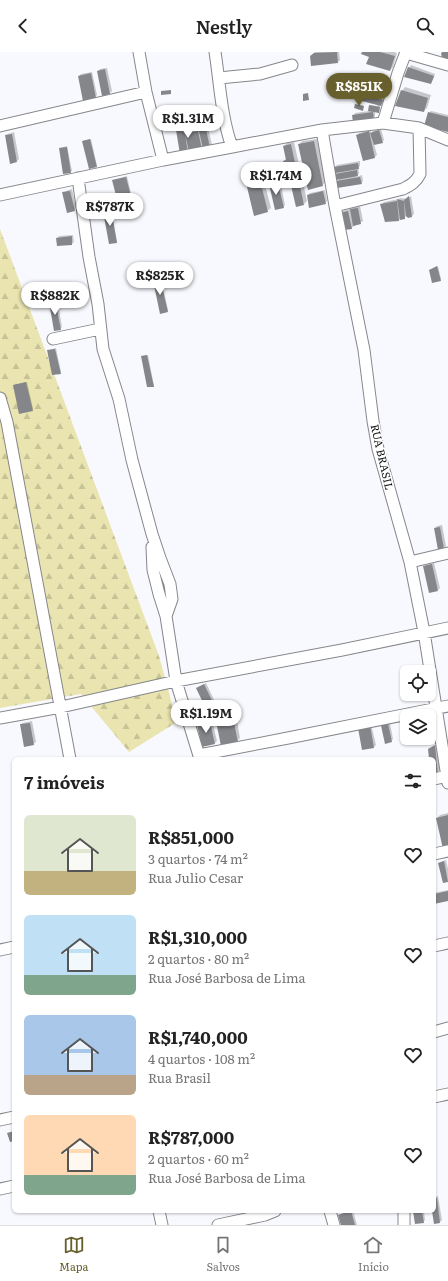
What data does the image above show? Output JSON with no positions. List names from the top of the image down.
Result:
{
  "streets": {
    "street": ["RUA BRASIL"]
  },
  "page": {
    "header": "Nestly",
    "price": [
      "R$851K",
      "R$1.31M",
      "R$1.74M",
      "R$787K",
      "R$825K",
      "R$882K",
      "R$1.19M"
    ],
    "heading": "7 imóveis",
    "list": [
      {
        "name": "R$851,000",
        "note": "3 quartos · 74 m² · Rua Julio Cesar"
      },
      {
        "name": "R$1,310,000",
        "note": "2 quartos · 80 m² · Rua José Barbosa de Lima"
      },
      {
        "name": "R$1,740,000",
        "note": "4 quartos · 108 m² · Rua Brasil"
      },
      {
        "name": "R$787,000",
        "note": "2 quartos · 60 m² · Rua José Barbosa de Lima"
      }
    ],
    "tabs": ["Mapa", "Salvos", "Início"]
  }
}
